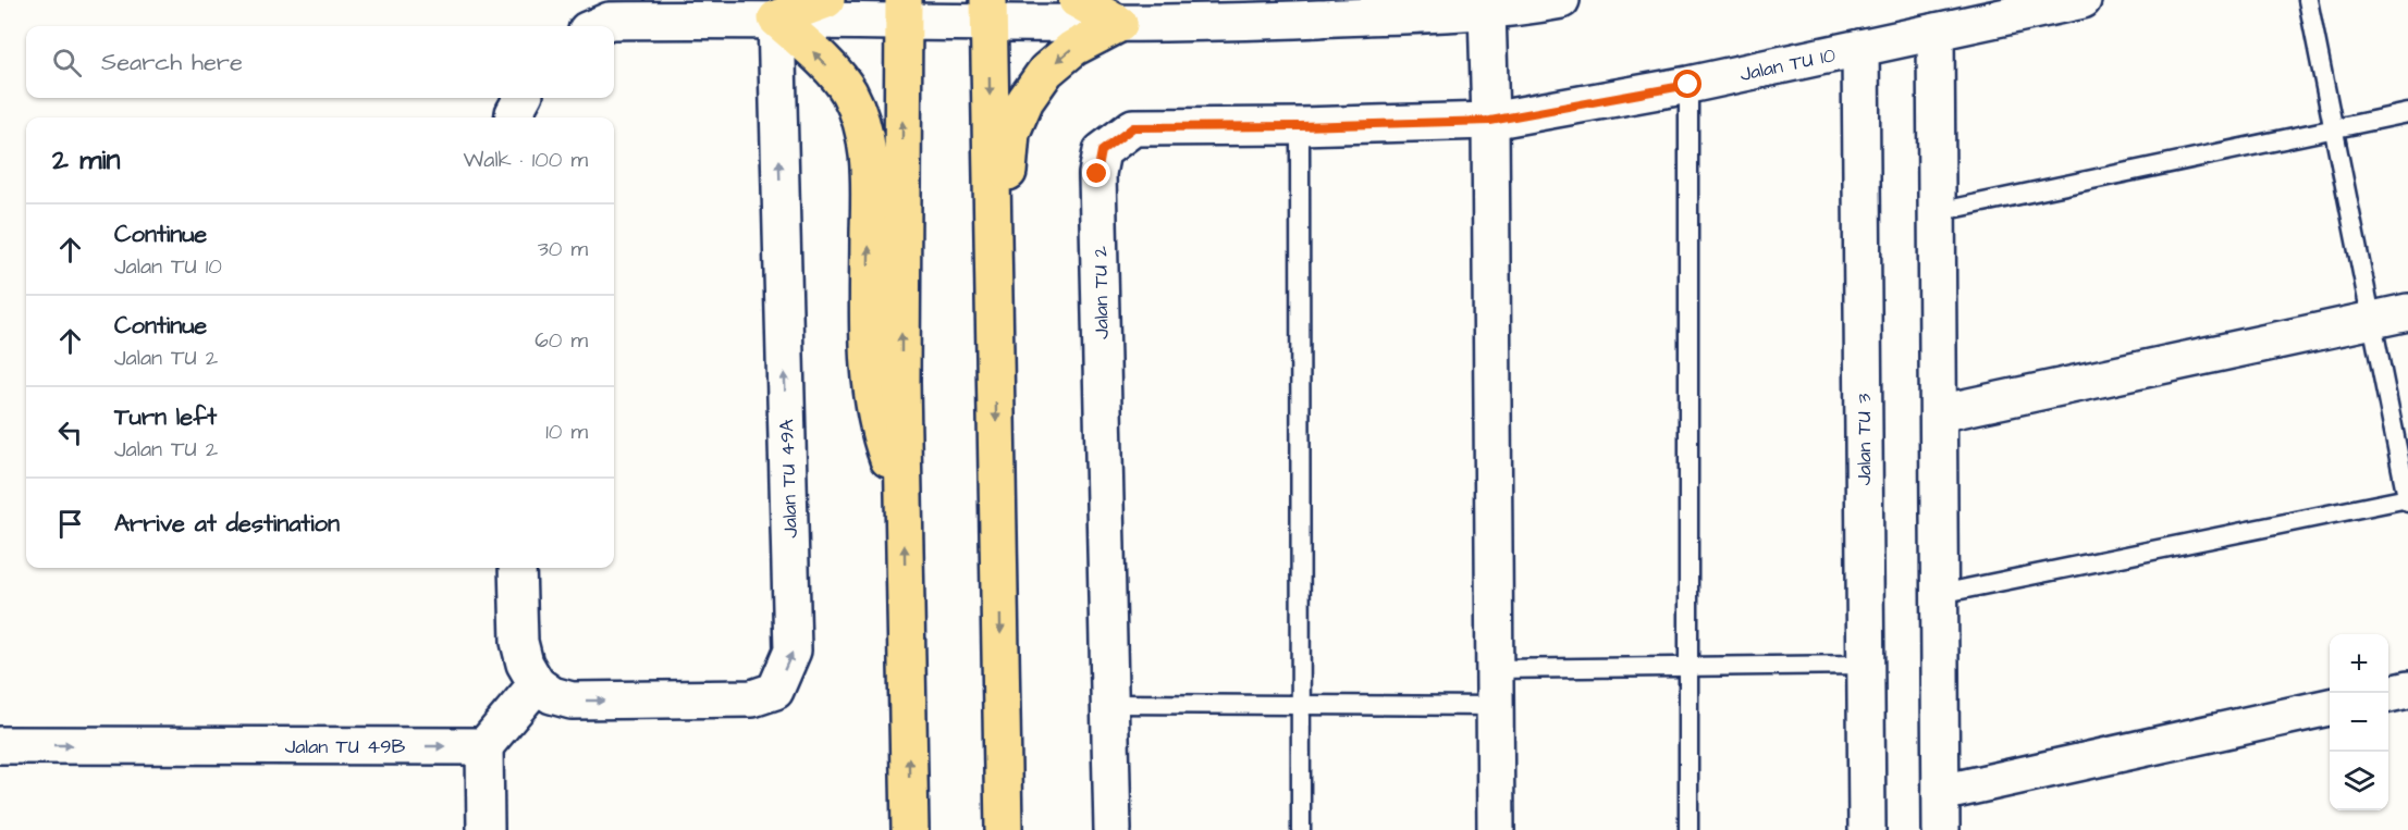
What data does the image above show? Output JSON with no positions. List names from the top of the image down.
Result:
{
  "streets": {
    "street": [
      "Jalan TU 10",
      "Jalan TU 2",
      "Jalan TU 3",
      "Jalan TU 49A",
      "Jalan TU 49B"
    ]
  },
  "crossings": [
    ["Jalan TU 10", "Jalan TU 2"],
    ["Jalan TU 10", "Jalan TU 3"]
  ],
  "one_way": ["Jalan TU 49B"],
  "page": {
    "search": "Search here",
    "heading": ["2 min", "Walk · 100 m"],
    "list": [
      ["Continue", "Jalan TU 10", "30 m"],
      ["Continue", "Jalan TU 2", "60 m"],
      ["Turn left", "Jalan TU 2", "10 m"],
      "Arrive at destination"
    ],
    "map_buttons": ["+", "−"]
  }
}
